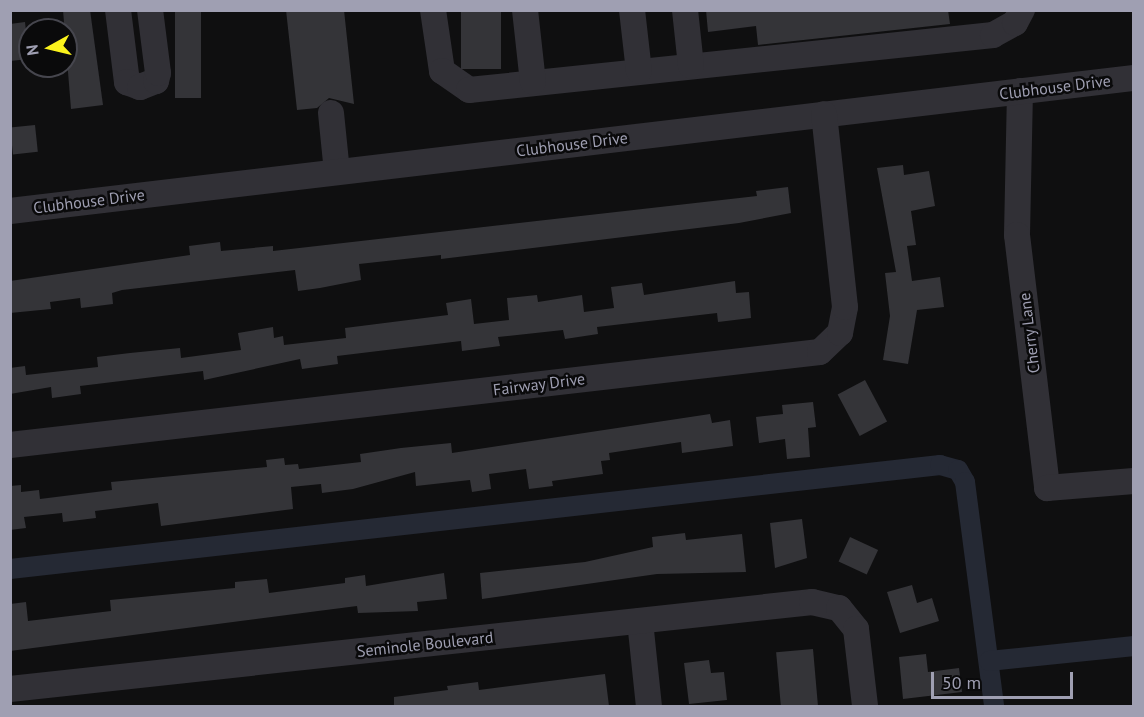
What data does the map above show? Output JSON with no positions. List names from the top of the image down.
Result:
{
  "streets": {
    "street": [
      "Clubhouse Drive",
      "Cherry Lane",
      "Fairway Drive",
      "Seminole Boulevard"
    ]
  },
  "crossings": [
    ["Clubhouse Drive", "Cherry Lane"],
    ["Clubhouse Drive", "Fairway Drive"]
  ],
  "scale_bar": "50 m",
  "north": "left"
}
